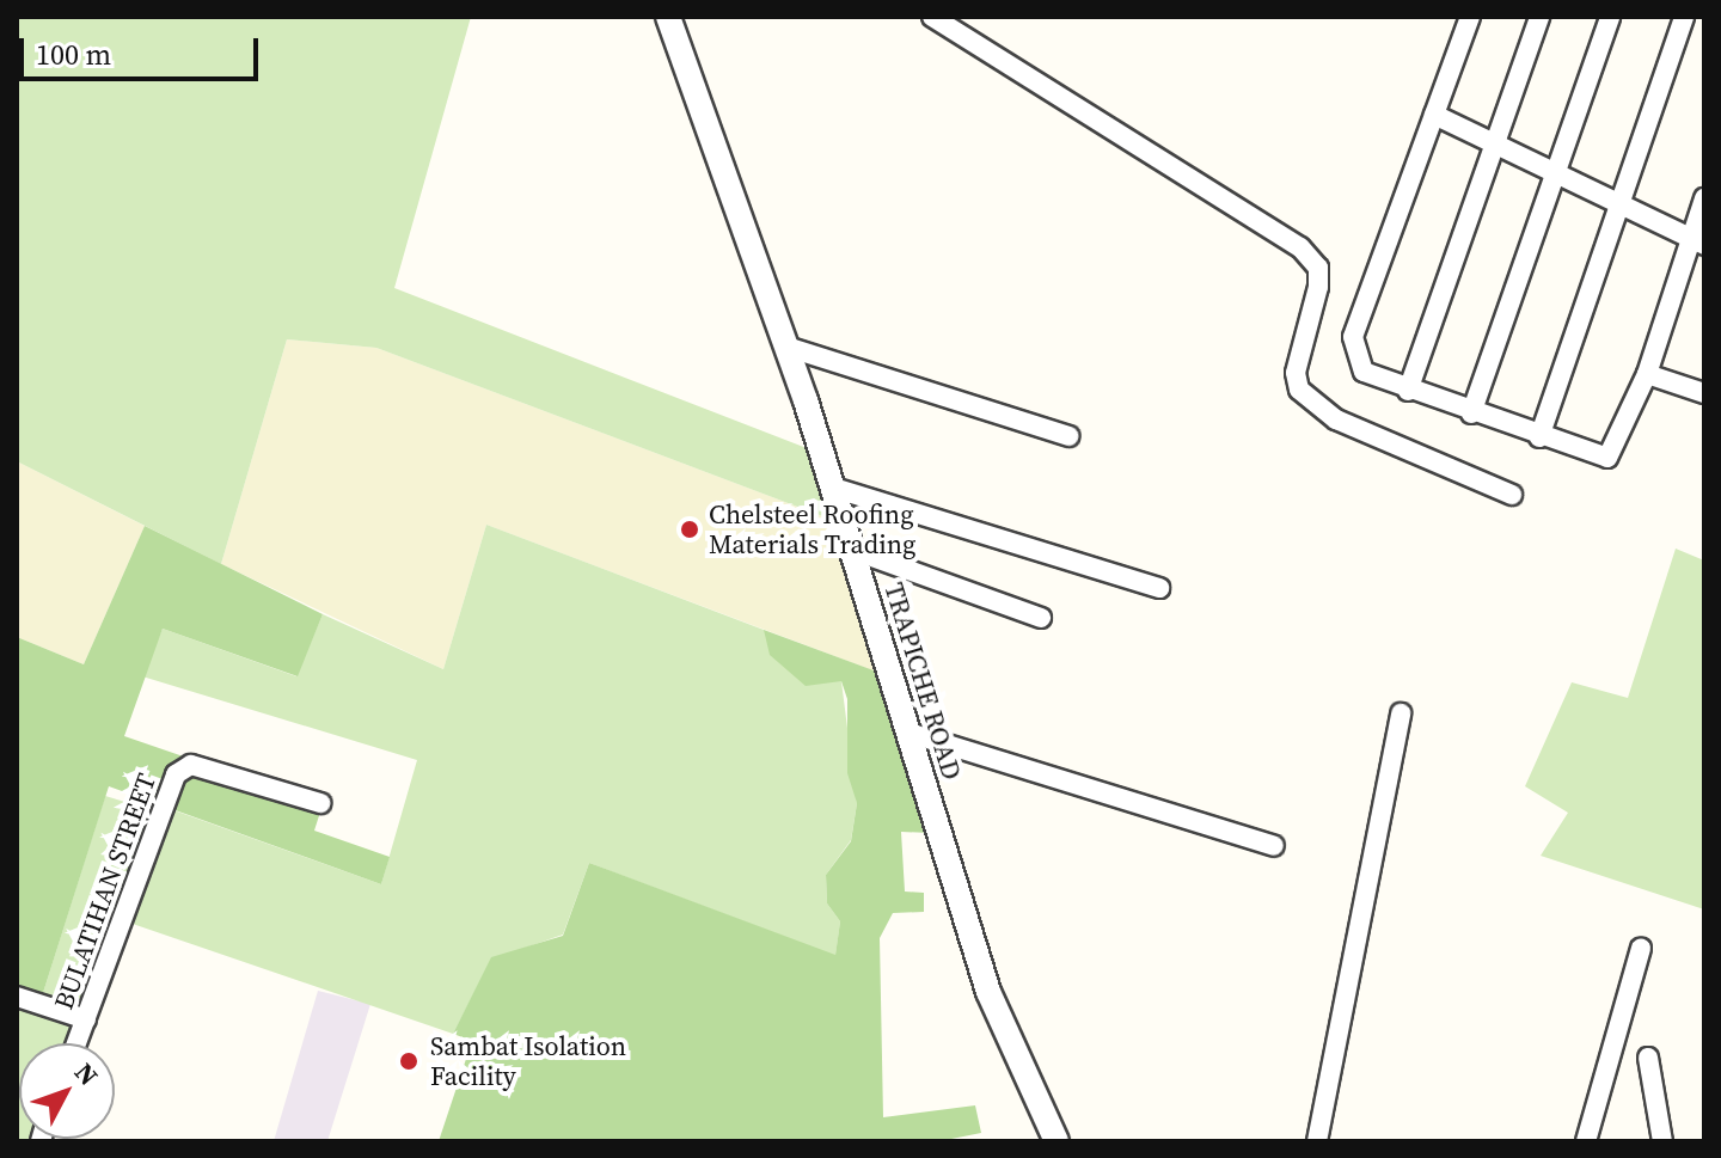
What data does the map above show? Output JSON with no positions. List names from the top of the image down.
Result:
{
  "streets": {
    "street": ["TRAPICHE ROAD", "BULATIHAN STREET"]
  },
  "places": ["Chelsteel Roofing Materials Trading", "Sambat Isolation Facility"],
  "scale_bar": "100 m",
  "north": "top right"
}
